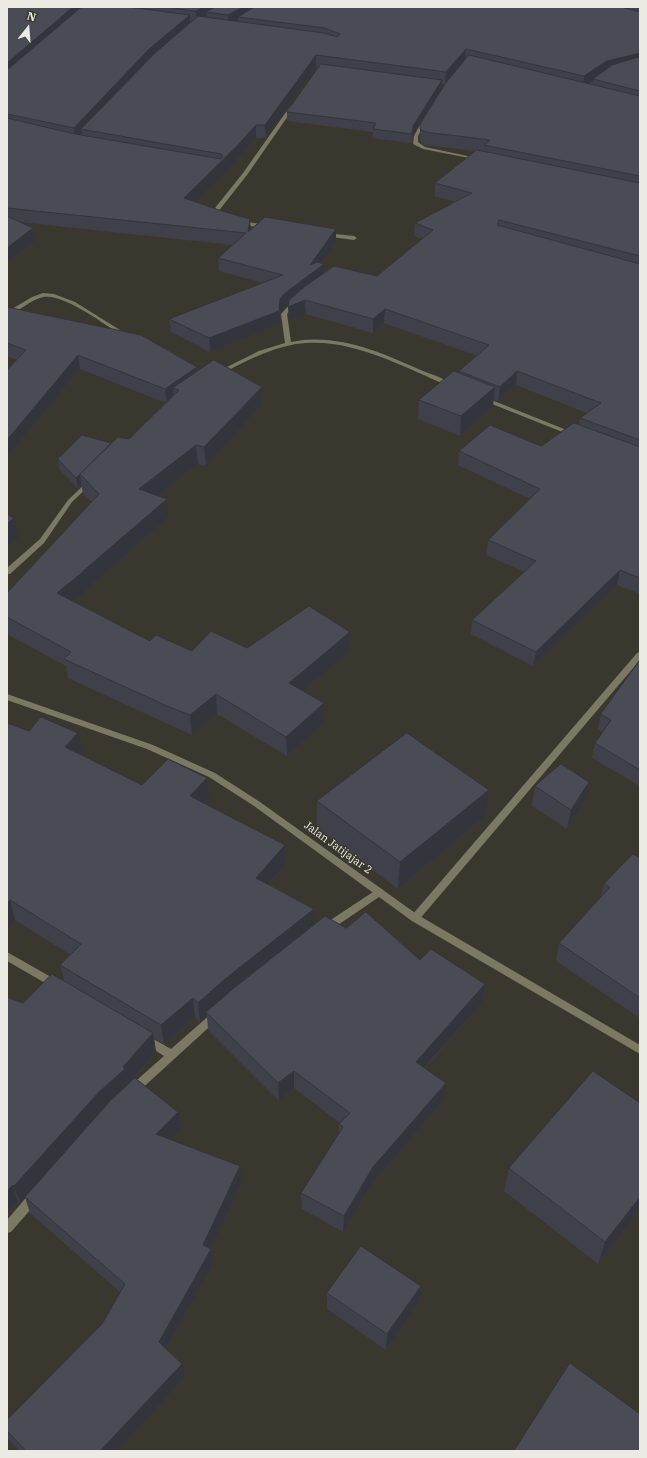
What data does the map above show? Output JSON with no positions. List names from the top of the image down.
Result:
{
  "streets": {
    "street": ["Jalan Jatijajar 2"]
  },
  "north": "top"
}
